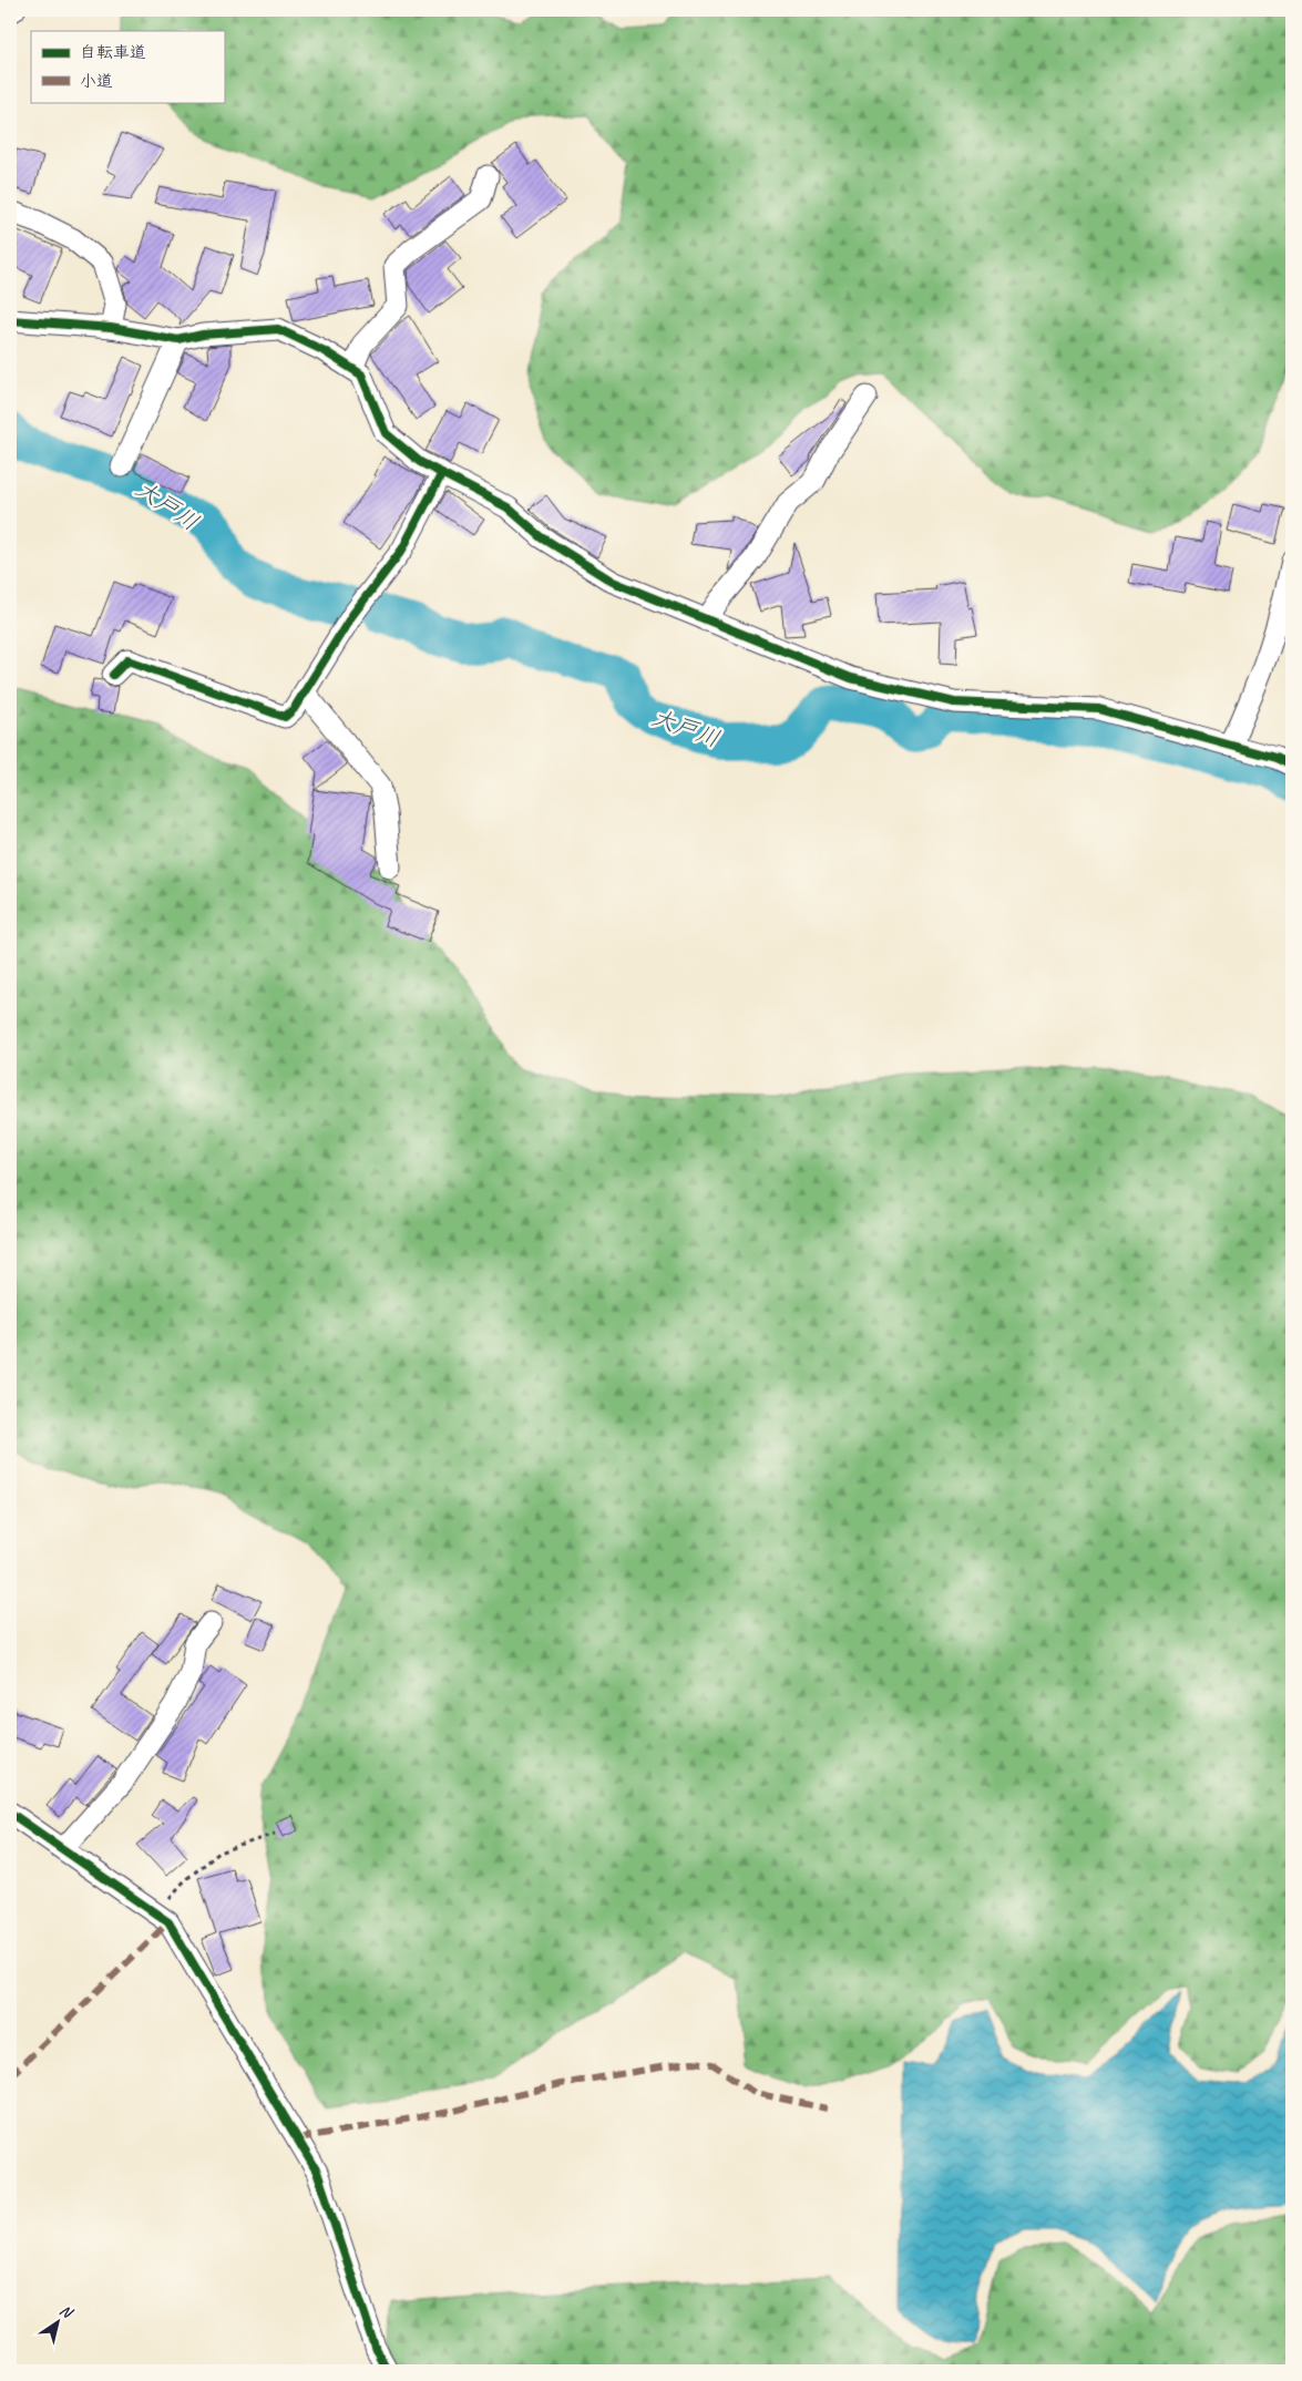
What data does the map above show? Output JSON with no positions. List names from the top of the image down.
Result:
{
  "water": ["大戸川"],
  "legend": ["自転車道", "小道"],
  "north": "top right"
}
